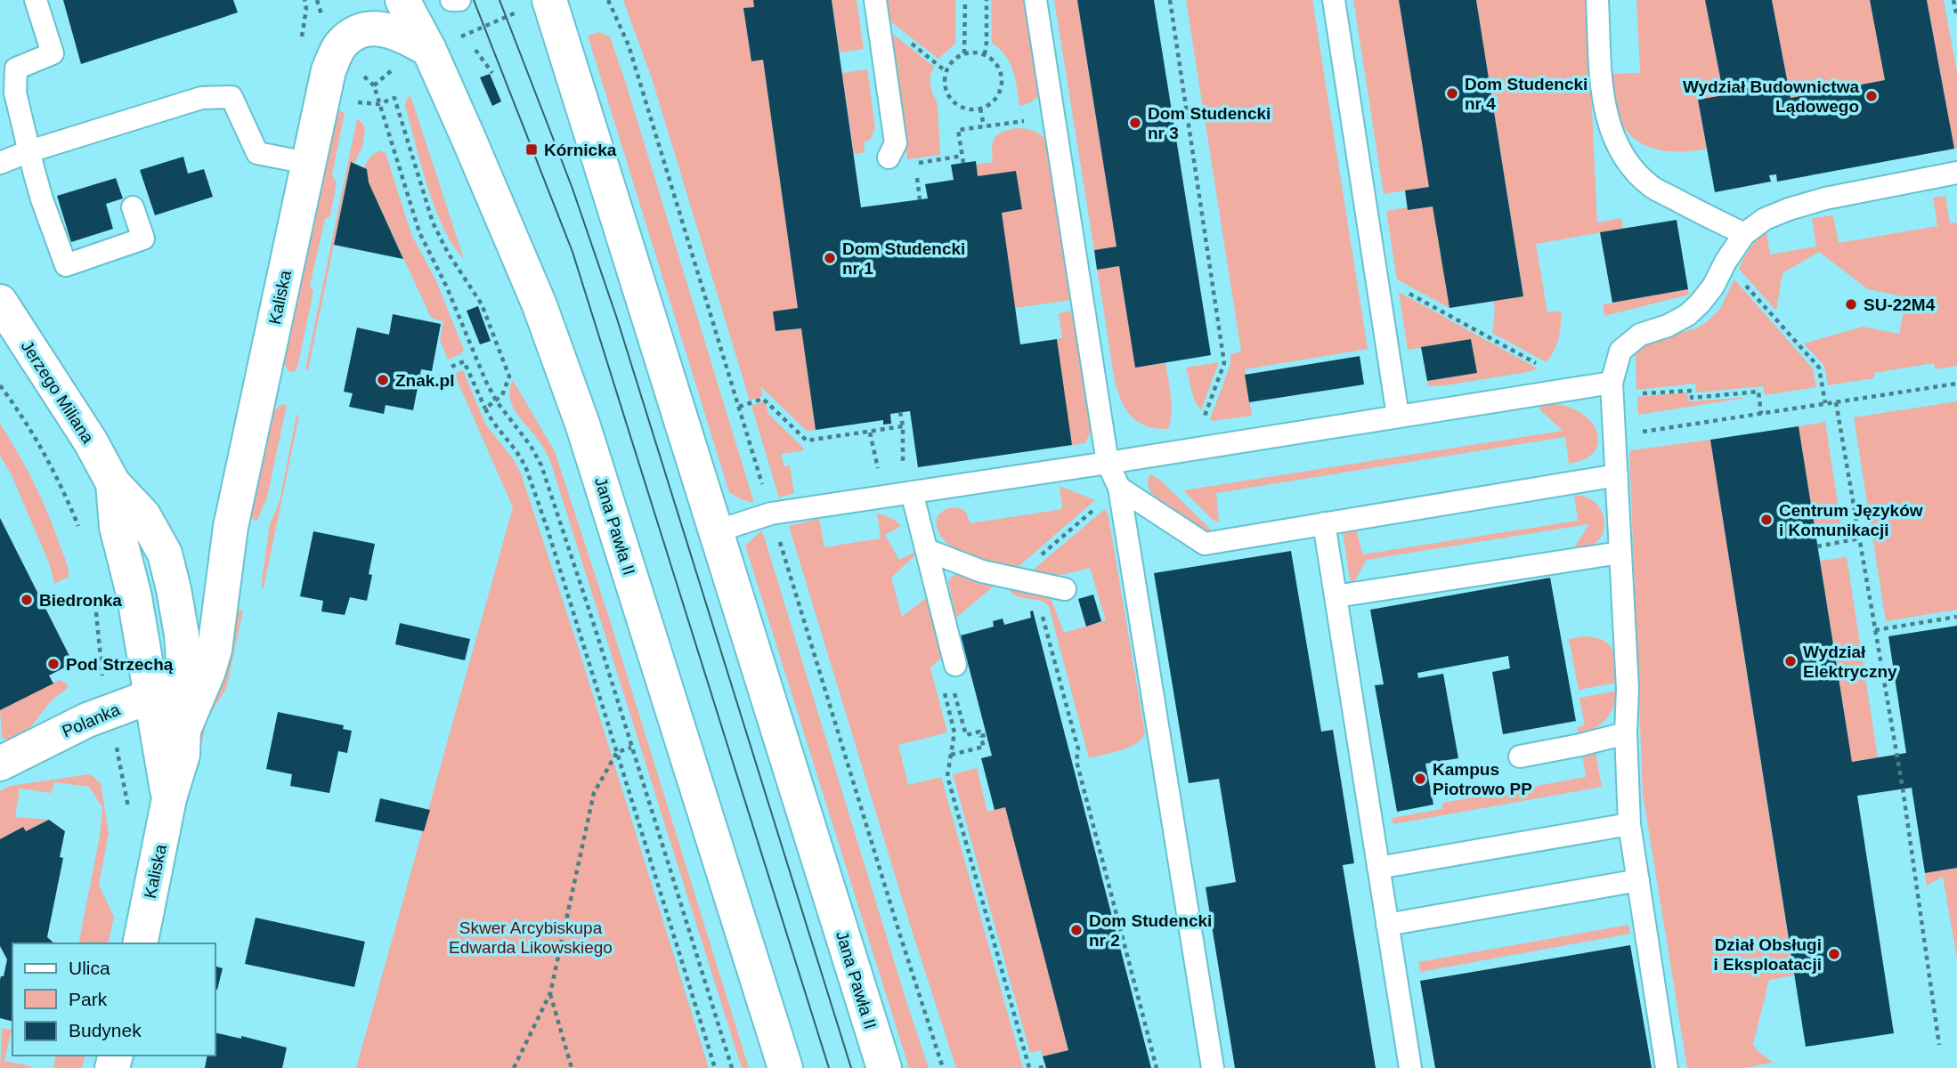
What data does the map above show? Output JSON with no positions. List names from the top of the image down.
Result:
{
  "streets": {
    "main road": [
      "Kaliska",
      "Jerzego Miliana",
      "Jana Pawła II",
      "Polanka"
    ]
  },
  "crossings": [
    ["Kaliska", "Jerzego Miliana"],
    ["Kaliska", "Jana Pawła II"],
    ["Kaliska", "Polanka"],
    ["Jerzego Miliana", "Polanka"]
  ],
  "parks": ["Skwer Arcybiskupa Edwarda Likowskiego"],
  "places": {
    "other": [
      "Dom Studencki nr 4",
      "Wydział Budownictwa Lądowego",
      "Dom Studencki nr 3",
      "Dom Studencki nr 1",
      "SU-22M4",
      "Znak.pl",
      "Centrum Języków i Komunikacji",
      "Biedronka",
      "Wydział Elektryczny",
      "Pod Strzechą",
      "Kampus Piotrowo PP",
      "Dom Studencki nr 2",
      "Dział Obsługi i Eksploatacji"
    ],
    "transit": ["Kórnicka"]
  },
  "legend": ["Ulica", "Park", "Budynek"]
}
